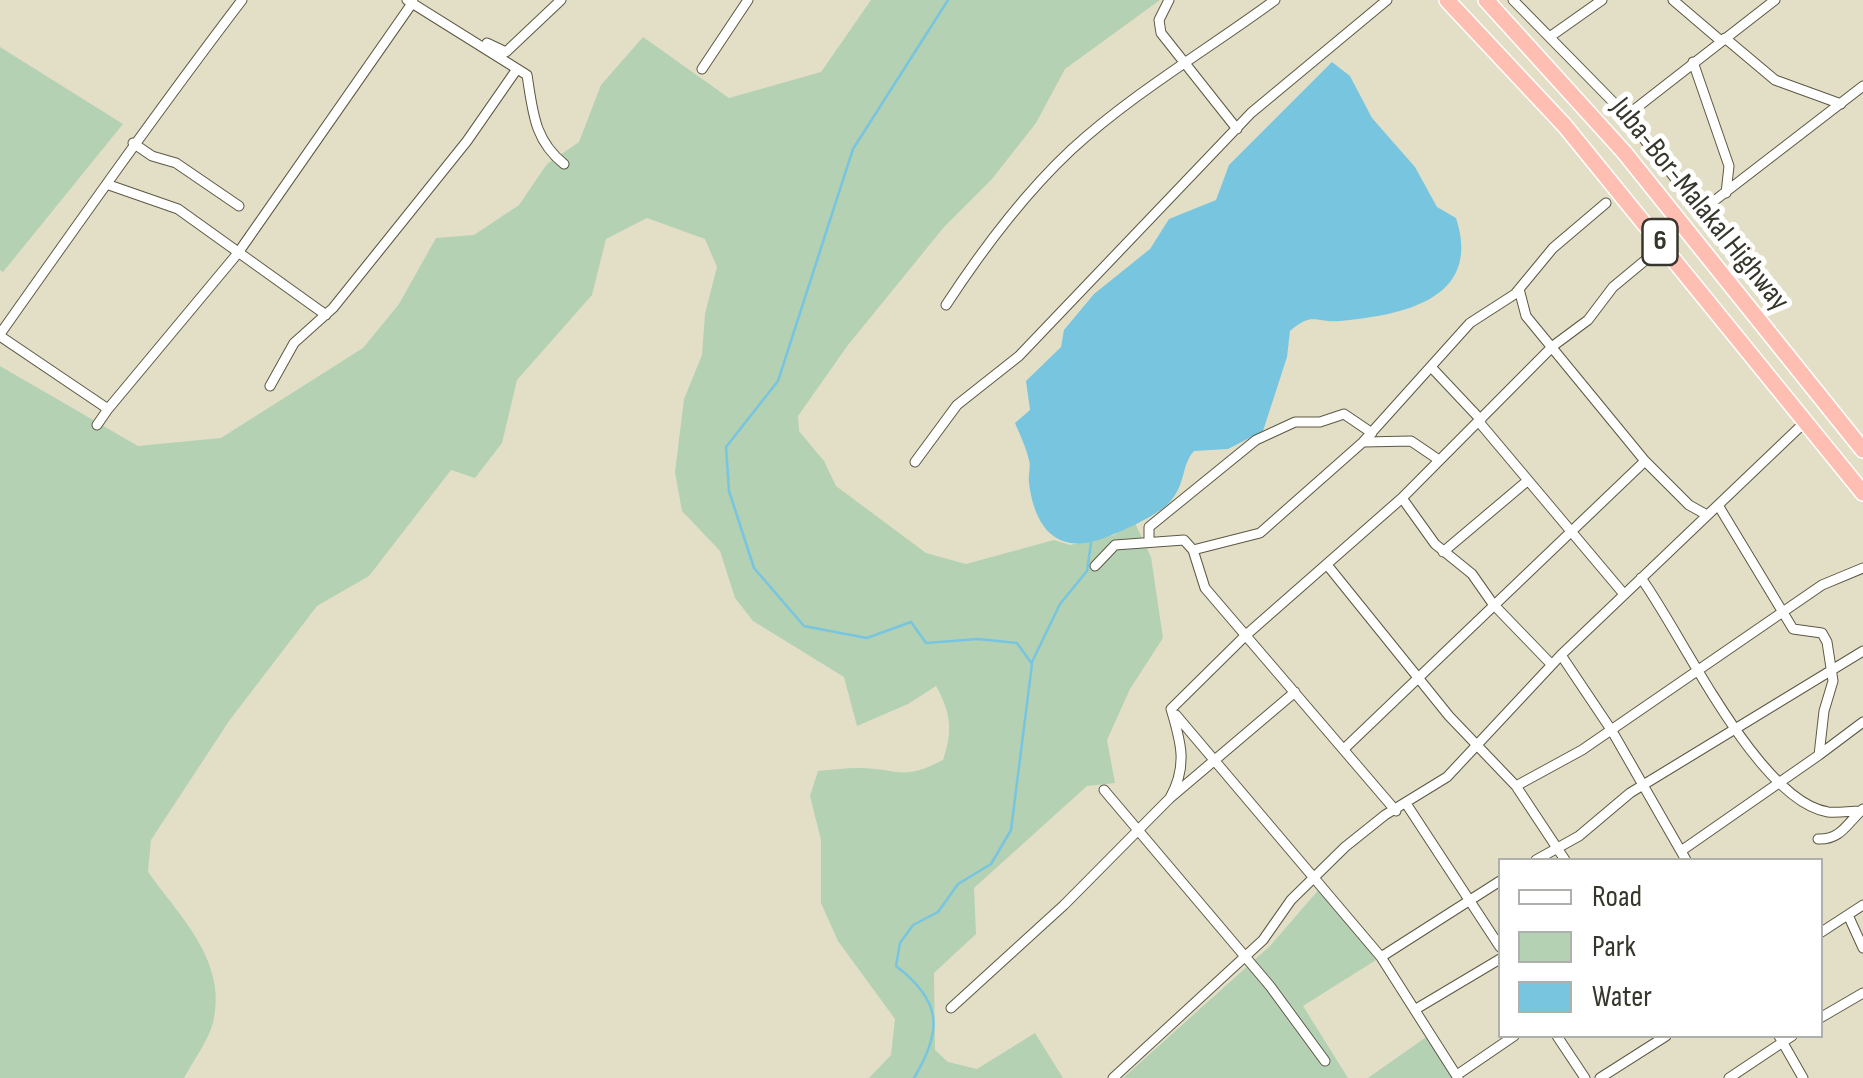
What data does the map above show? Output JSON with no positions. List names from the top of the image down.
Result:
{
  "streets": {
    "highway": ["Juba-Bor-Malakal Highway", "6"]
  },
  "legend": ["Road", "Park", "Water"]
}
